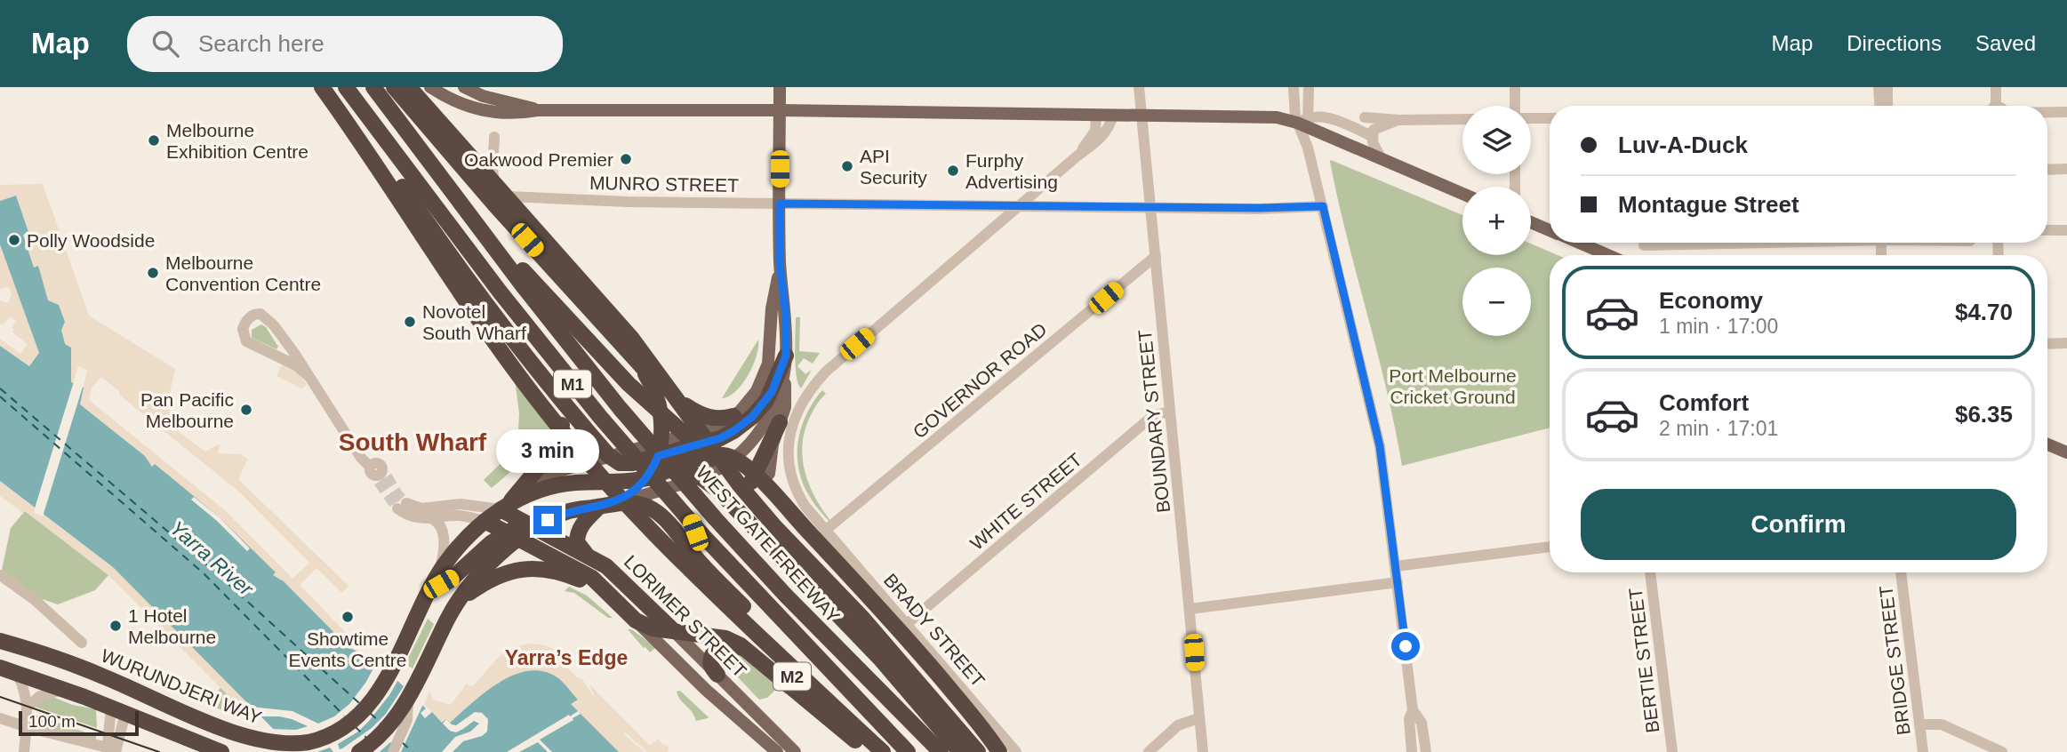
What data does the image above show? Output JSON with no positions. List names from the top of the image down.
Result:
{
  "streets": {
    "highway": [
      "M1",
      "WEST GATE FREEWAY",
      "LORIMER STREET",
      "M2",
      "WURUNDJERI WAY"
    ],
    "street": [
      "MUNRO STREET",
      "GOVERNOR ROAD",
      "BOUNDARY STREET",
      "WHITE STREET",
      "BRADY STREET",
      "BERTIE STREET",
      "BRIDGE STREET"
    ]
  },
  "crossings": [
    ["MUNRO STREET", "BOUNDARY STREET"],
    ["MUNRO STREET", "BRADY STREET"],
    ["GOVERNOR ROAD", "BOUNDARY STREET"],
    ["GOVERNOR ROAD", "BRADY STREET"],
    ["M1", "WEST GATE FREEWAY"],
    ["BOUNDARY STREET", "WHITE STREET"],
    ["WHITE STREET", "BRADY STREET"],
    ["LORIMER STREET", "M2"],
    ["LORIMER STREET", "WURUNDJERI WAY"]
  ],
  "districts": ["South Wharf", "Yarra’s Edge"],
  "water": ["Yarra River"],
  "parks": ["Port Melbourne Cricket Ground"],
  "places": [
    "Melbourne Exhibition Centre",
    "Oakwood Premier",
    "API Security",
    "Furphy Advertising",
    "Polly Woodside",
    "Melbourne Convention Centre",
    "Novotel South Wharf",
    "Pan Pacific Melbourne",
    "Showtime Events Centre",
    "1 Hotel Melbourne"
  ],
  "scale_bar": "100 m",
  "page": {
    "header": "Map",
    "search": "Search here",
    "nav": ["Map", "Directions", "Saved"],
    "map_buttons": ["+", "−"],
    "banner": ["Luv-A-Duck", "Montague Street"],
    "list": [
      {
        "name": "Economy",
        "note": "1 min · 17:00",
        "value": "$4.70"
      },
      {
        "name": "Comfort",
        "note": "2 min · 17:01",
        "value": "$6.35"
      }
    ],
    "bubble": "3 min",
    "buttons": "Confirm",
    "scale": "100 m"
  }
}
